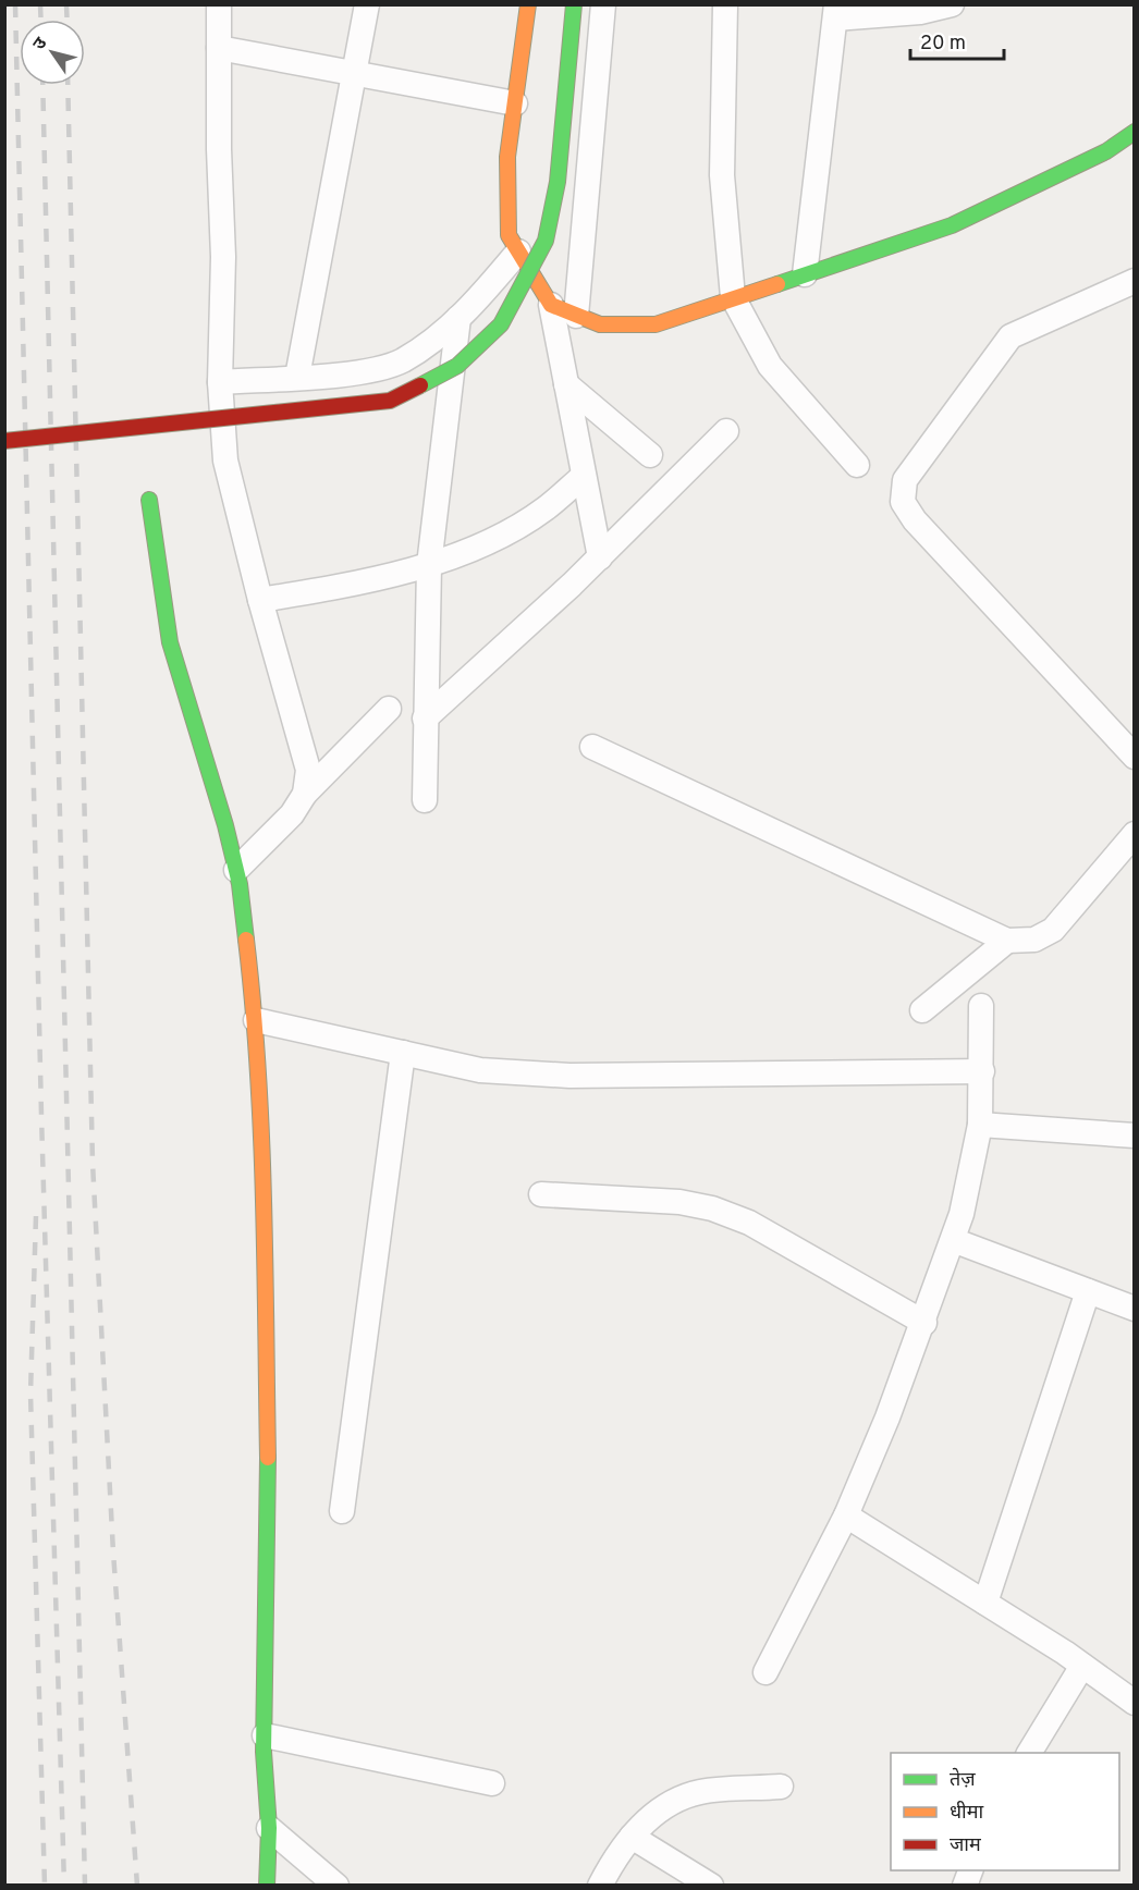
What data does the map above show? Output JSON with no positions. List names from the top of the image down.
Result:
{
  "legend": ["तेज़", "धीमा", "जाम"],
  "scale_bar": "20 m",
  "north": "top left"
}
